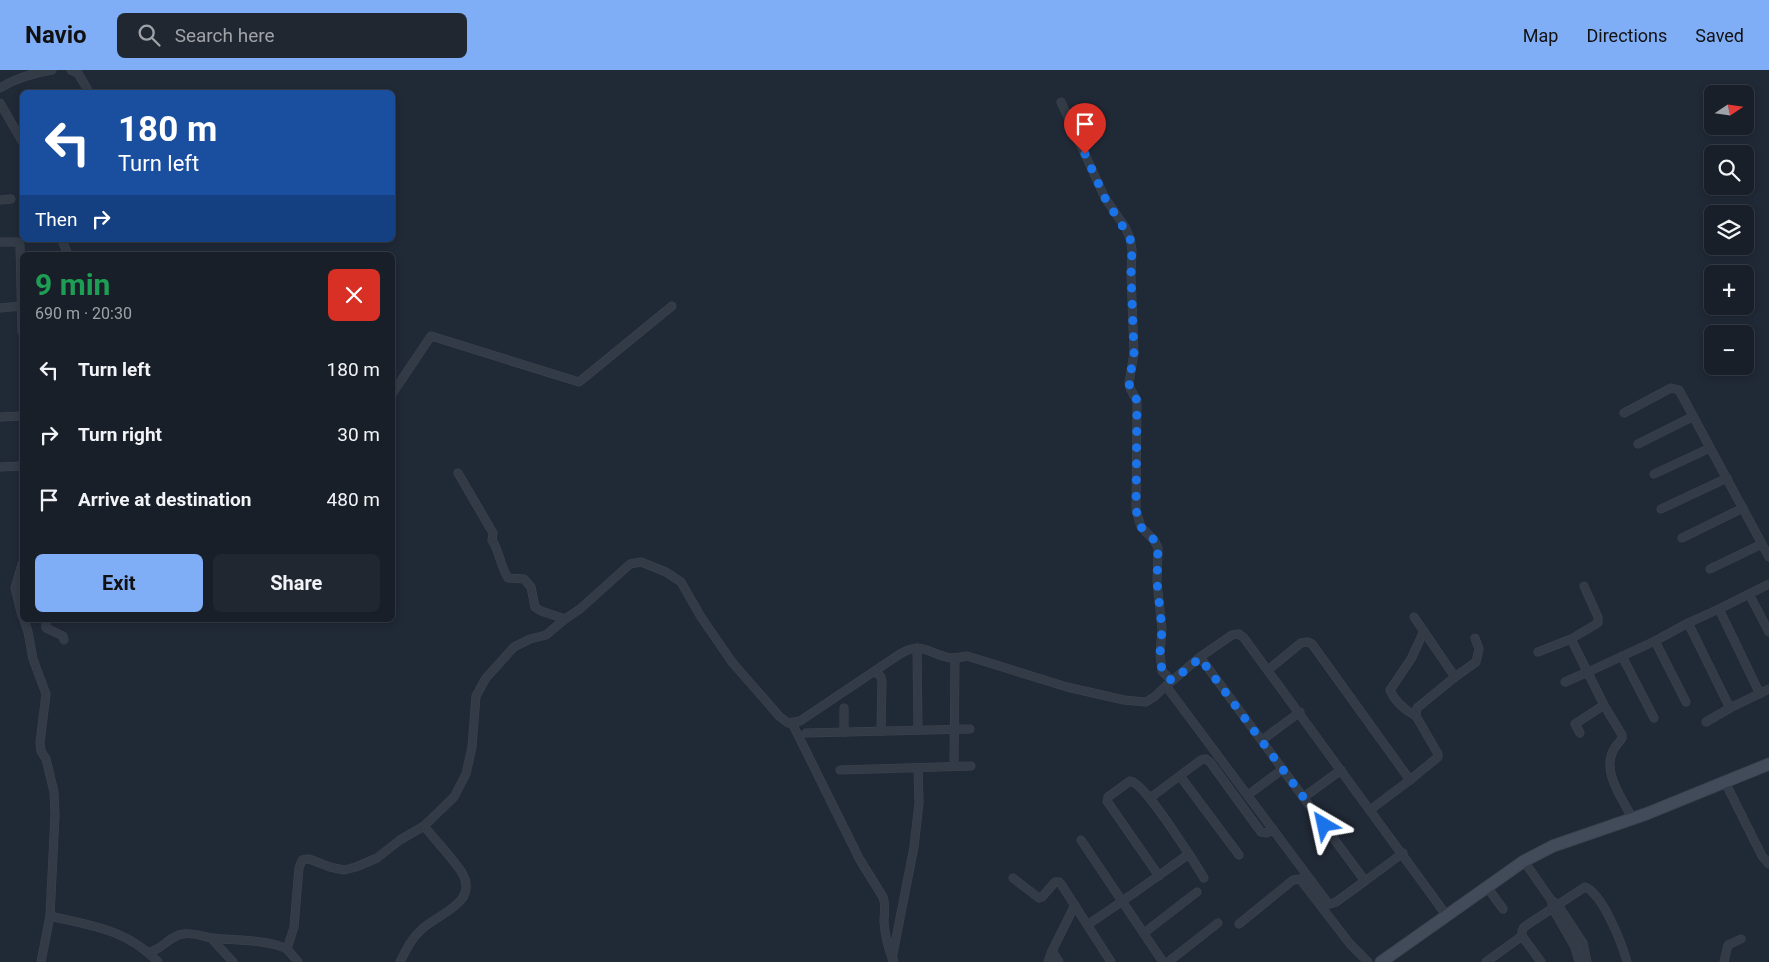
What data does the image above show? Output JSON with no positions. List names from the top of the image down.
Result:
{
  "north": "right",
  "page": {
    "header": "Navio",
    "search": "Search here",
    "nav": ["Map", "Directions", "Saved"],
    "map_buttons": ["+", "−"],
    "turn": ["180 m", "Turn left"],
    "then": "Then",
    "heading": ["9 min", "690 m · 20:30"],
    "list": [
      {
        "name": "Turn left",
        "value": "180 m"
      },
      {
        "name": "Turn right",
        "value": "30 m"
      },
      {
        "name": "Arrive at destination",
        "value": "480 m"
      }
    ],
    "buttons": ["Exit", "Share"]
  }
}
